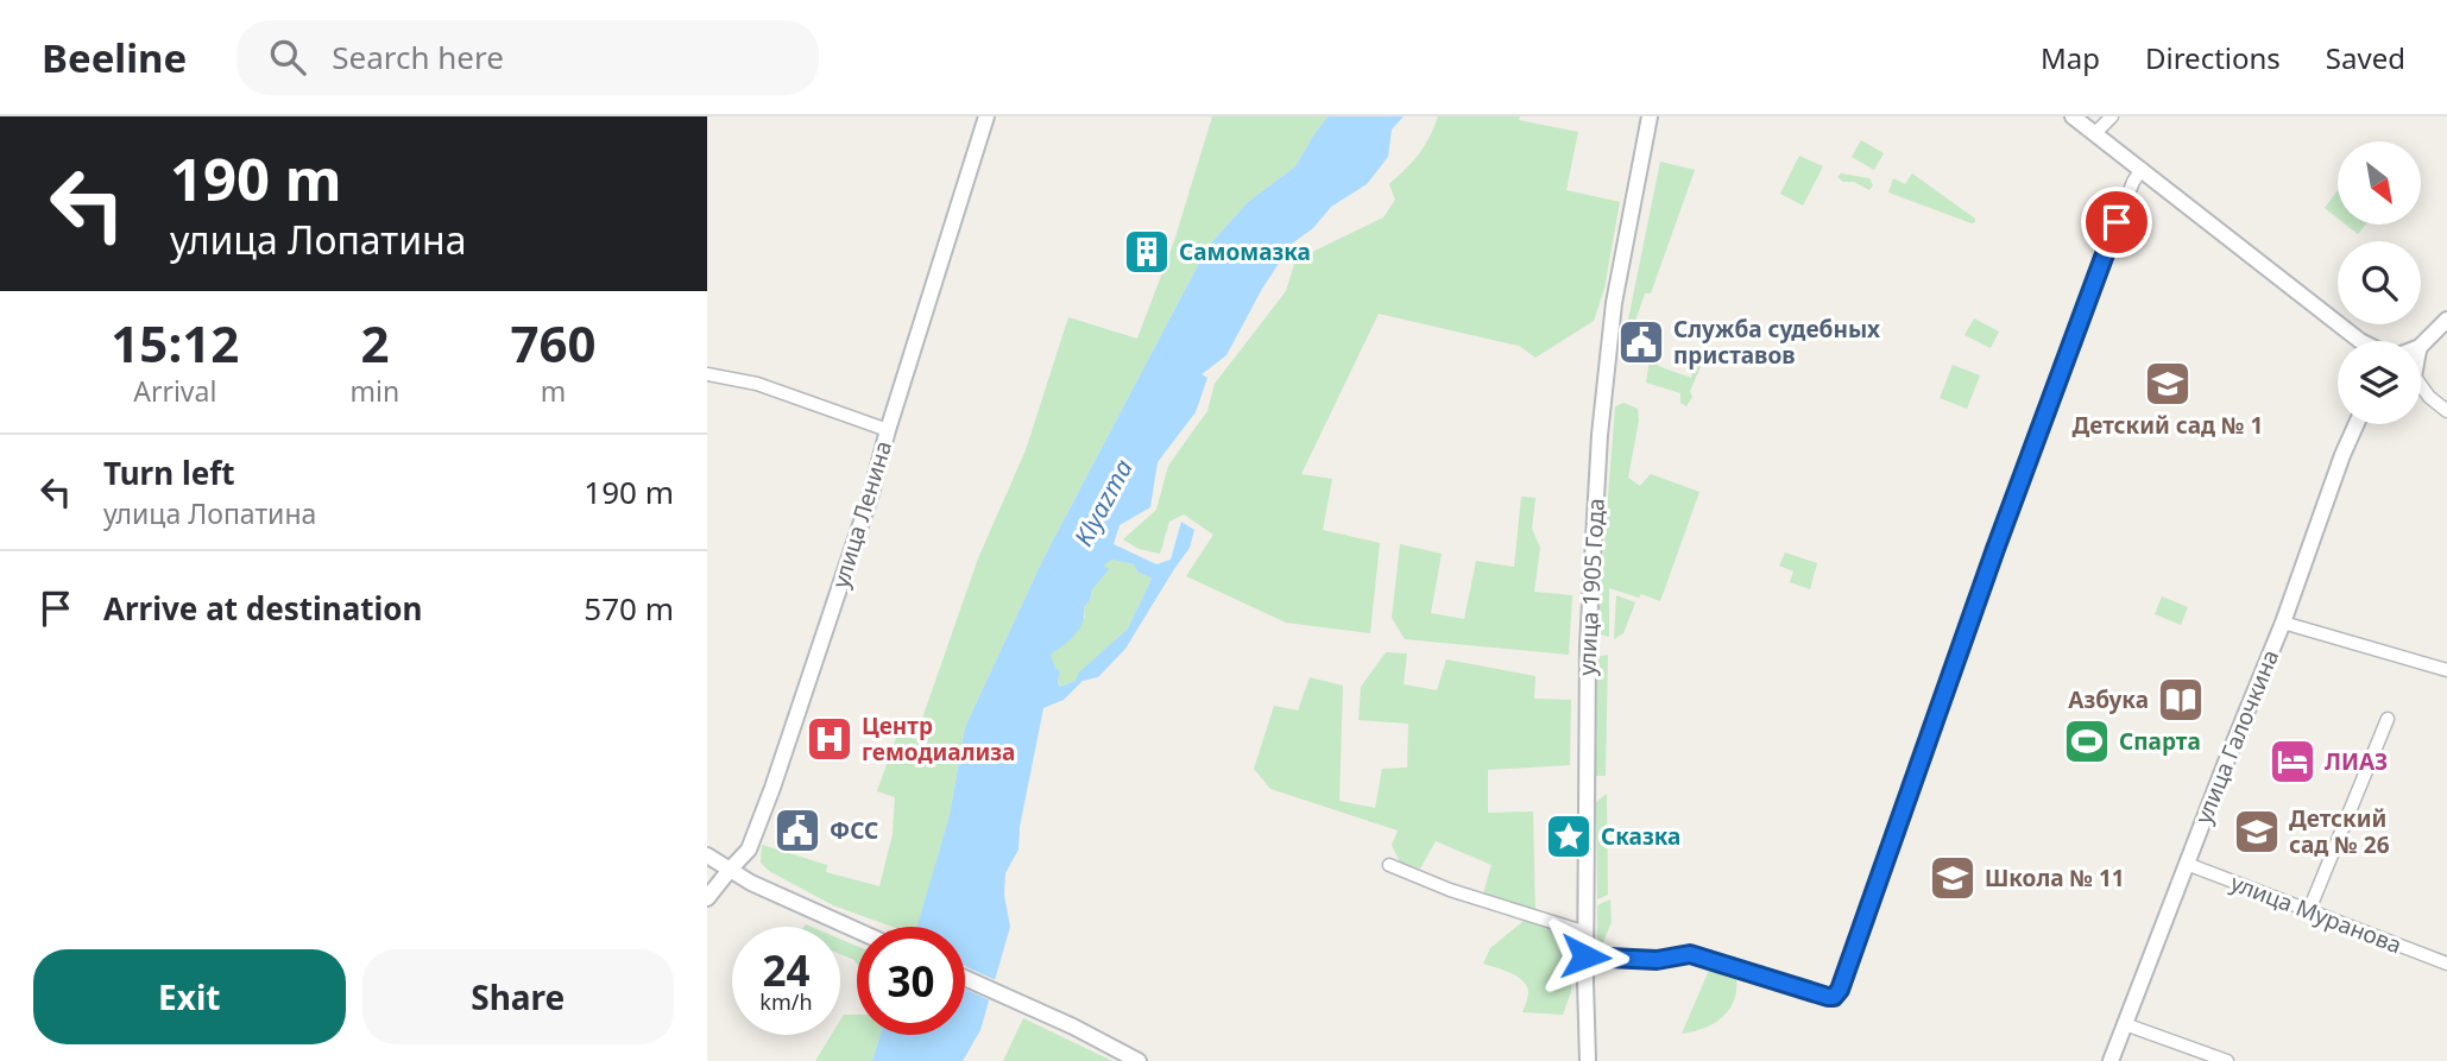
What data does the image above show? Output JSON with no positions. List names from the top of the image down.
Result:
{
  "streets": {
    "street": [
      "улица Ленина",
      "улица 1905 Года",
      "улица Галочкина",
      "улица Муранова"
    ]
  },
  "crossings": [
    ["улица Галочкина", "улица Муранова"]
  ],
  "water": ["Klyazma"],
  "places": {
    "building": ["Самомазка"],
    "public building": ["Служба судебных приставов", "ФСС"],
    "school or university": ["Детский сад № 1", "Детский сад № 26", "Школа № 11"],
    "library": ["Азбука"],
    "hospital": ["Центр гемодиализа"],
    "sports": ["Спарта"],
    "hotel": ["ЛИАЗ"],
    "place": ["Сказка"]
  },
  "north": "bottom right",
  "page": {
    "header": "Beeline",
    "search": "Search here",
    "nav": ["Map", "Directions", "Saved"],
    "turn": ["190 m", "улица Лопатина"],
    "eta": [
      "15:12",
      "Arrival",
      "2",
      "min",
      "760",
      "m"
    ],
    "list": [
      {
        "name": "Turn left",
        "note": "улица Лопатина",
        "value": "190 m"
      },
      {
        "name": "Arrive at destination",
        "value": "570 m"
      }
    ],
    "speed": "24 km/h",
    "limit": "30",
    "buttons": ["Exit", "Share"]
  }
}
